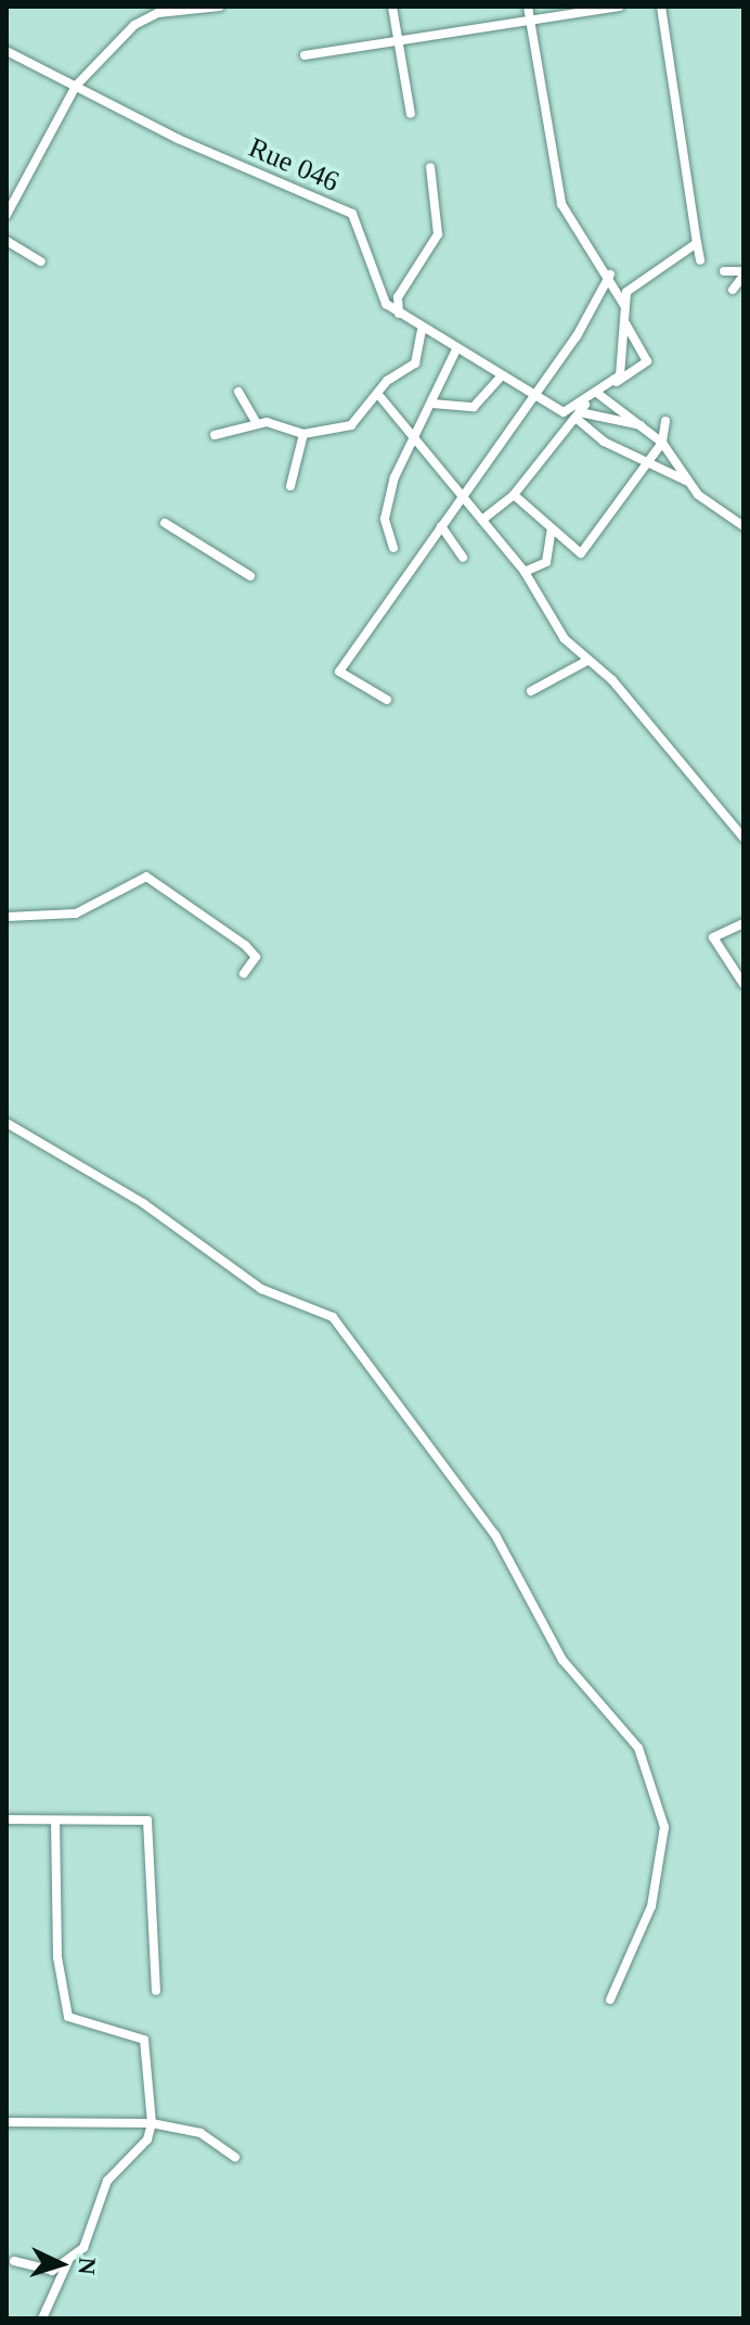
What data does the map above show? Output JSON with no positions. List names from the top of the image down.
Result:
{
  "streets": {
    "street": ["Rue 046"]
  },
  "north": "right"
}
